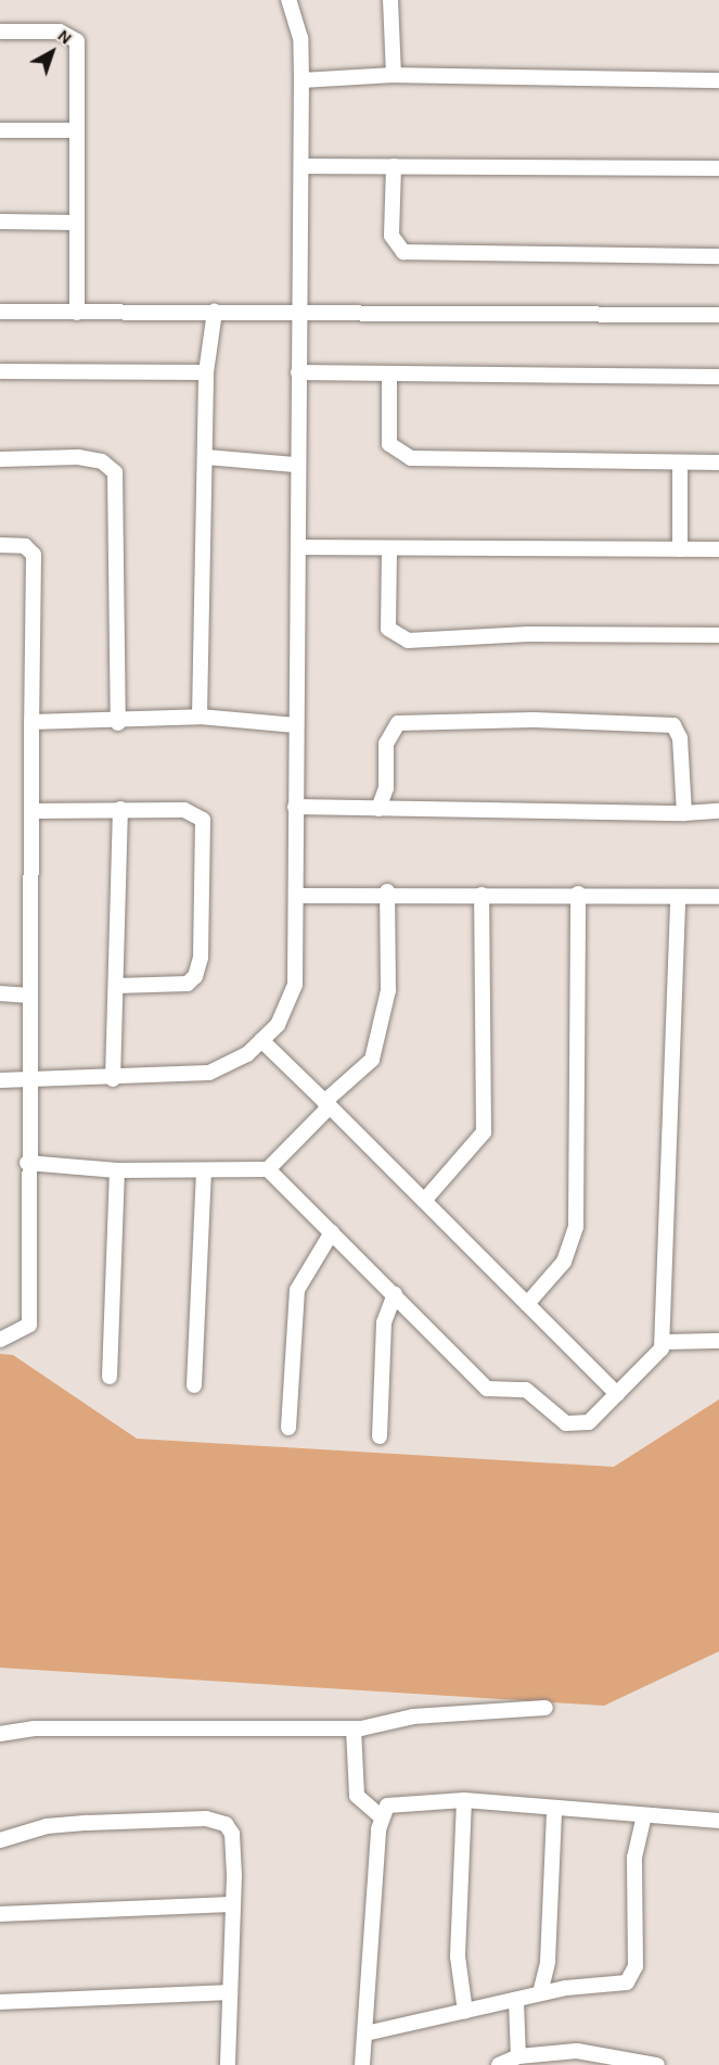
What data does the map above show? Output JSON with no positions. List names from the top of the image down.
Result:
{
  "north": "top right"
}
